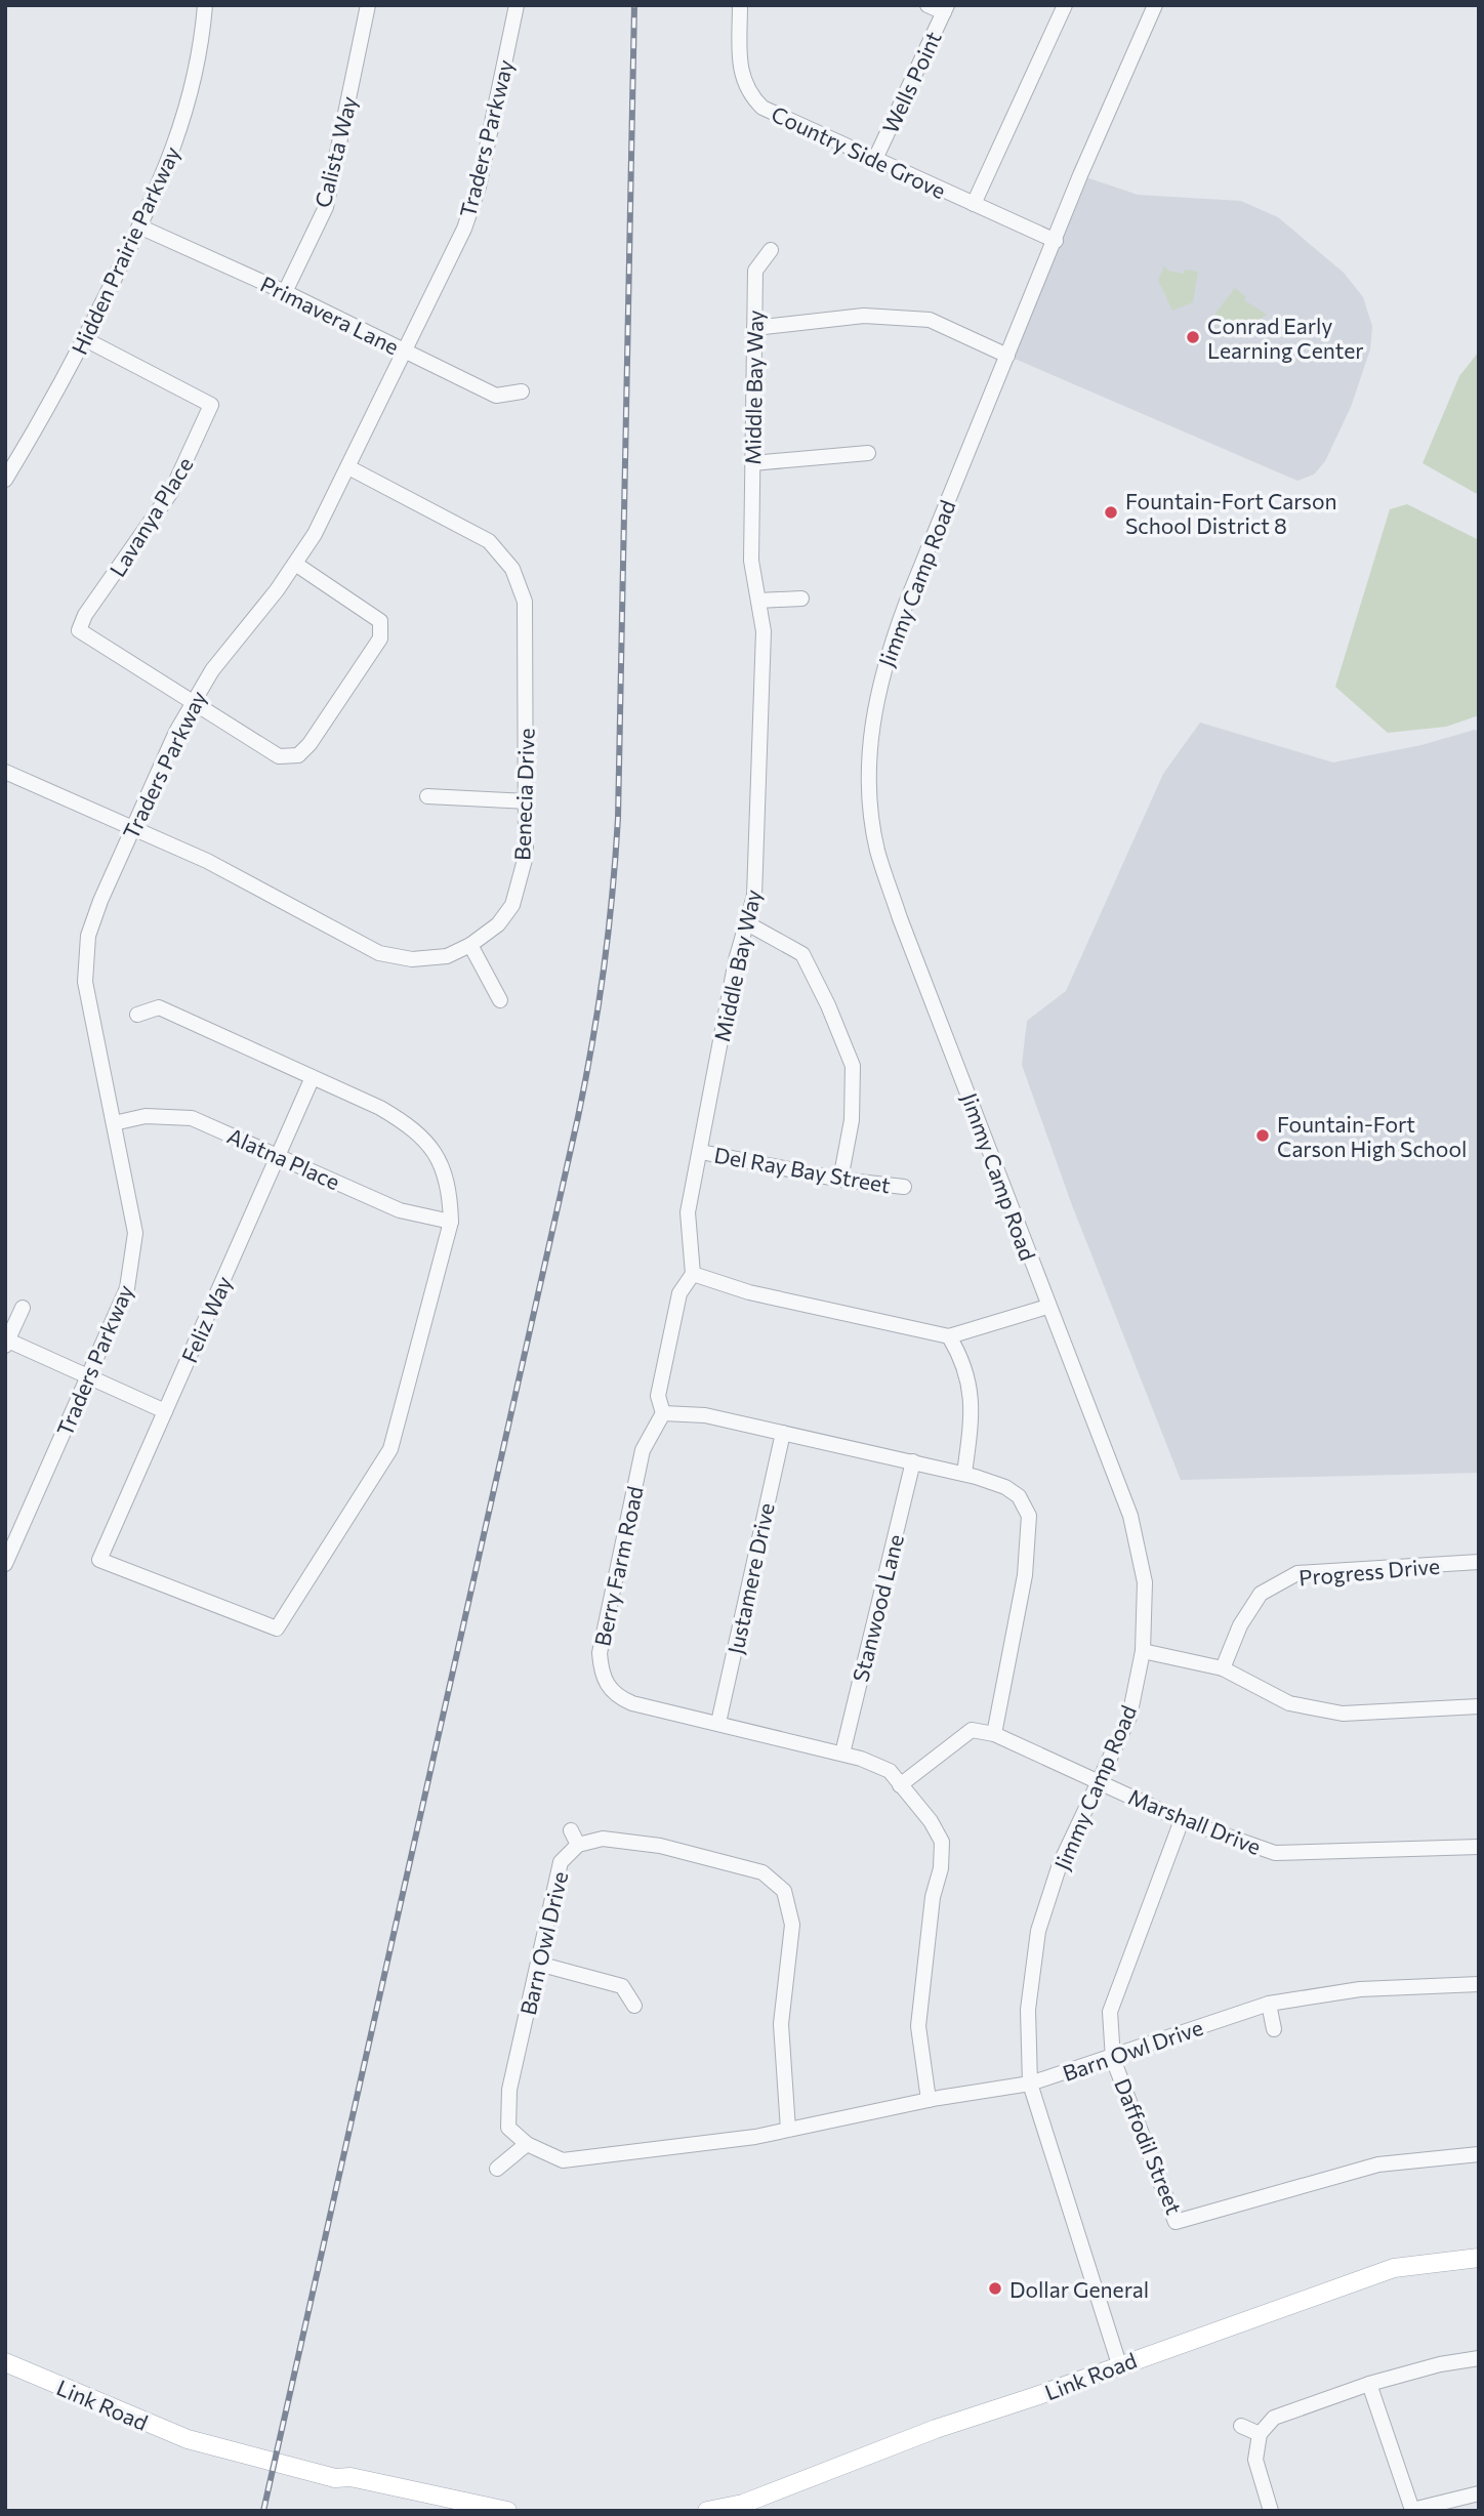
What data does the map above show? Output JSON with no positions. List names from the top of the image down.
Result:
{
  "streets": {
    "main road": ["Link Road"],
    "street": [
      "Wells Point",
      "Traders Parkway",
      "Calista Way",
      "Country Side Grove",
      "Hidden Prairie Parkway",
      "Primavera Lane",
      "Middle Bay Way",
      "Lavanya Place",
      "Jimmy Camp Road",
      "Benecia Drive",
      "Alatna Place",
      "Del Ray Bay Street",
      "Feliz Way",
      "Berry Farm Road",
      "Progress Drive",
      "Justamere Drive",
      "Stanwood Lane",
      "Marshall Drive",
      "Barn Owl Drive",
      "Daffodil Street"
    ]
  },
  "crossings": [
    ["Wells Point", "Country Side Grove"],
    ["Traders Parkway", "Primavera Lane"],
    ["Traders Parkway", "Lavanya Place"],
    ["Traders Parkway", "Benecia Drive"],
    ["Traders Parkway", "Alatna Place"],
    ["Calista Way", "Primavera Lane"],
    ["Country Side Grove", "Jimmy Camp Road"],
    ["Hidden Prairie Parkway", "Primavera Lane"],
    ["Hidden Prairie Parkway", "Lavanya Place"],
    ["Middle Bay Way", "Del Ray Bay Street"],
    ["Jimmy Camp Road", "Marshall Drive"],
    ["Jimmy Camp Road", "Barn Owl Drive"],
    ["Jimmy Camp Road", "Link Road"],
    ["Alatna Place", "Feliz Way"],
    ["Berry Farm Road", "Justamere Drive"],
    ["Berry Farm Road", "Stanwood Lane"],
    ["Berry Farm Road", "Barn Owl Drive"],
    ["Marshall Drive", "Daffodil Street"],
    ["Barn Owl Drive", "Daffodil Street"]
  ],
  "places": [
    "Conrad Early Learning Center",
    "Fountain-Fort Carson School District 8",
    "Fountain-Fort Carson High School",
    "Dollar General"
  ]
}
